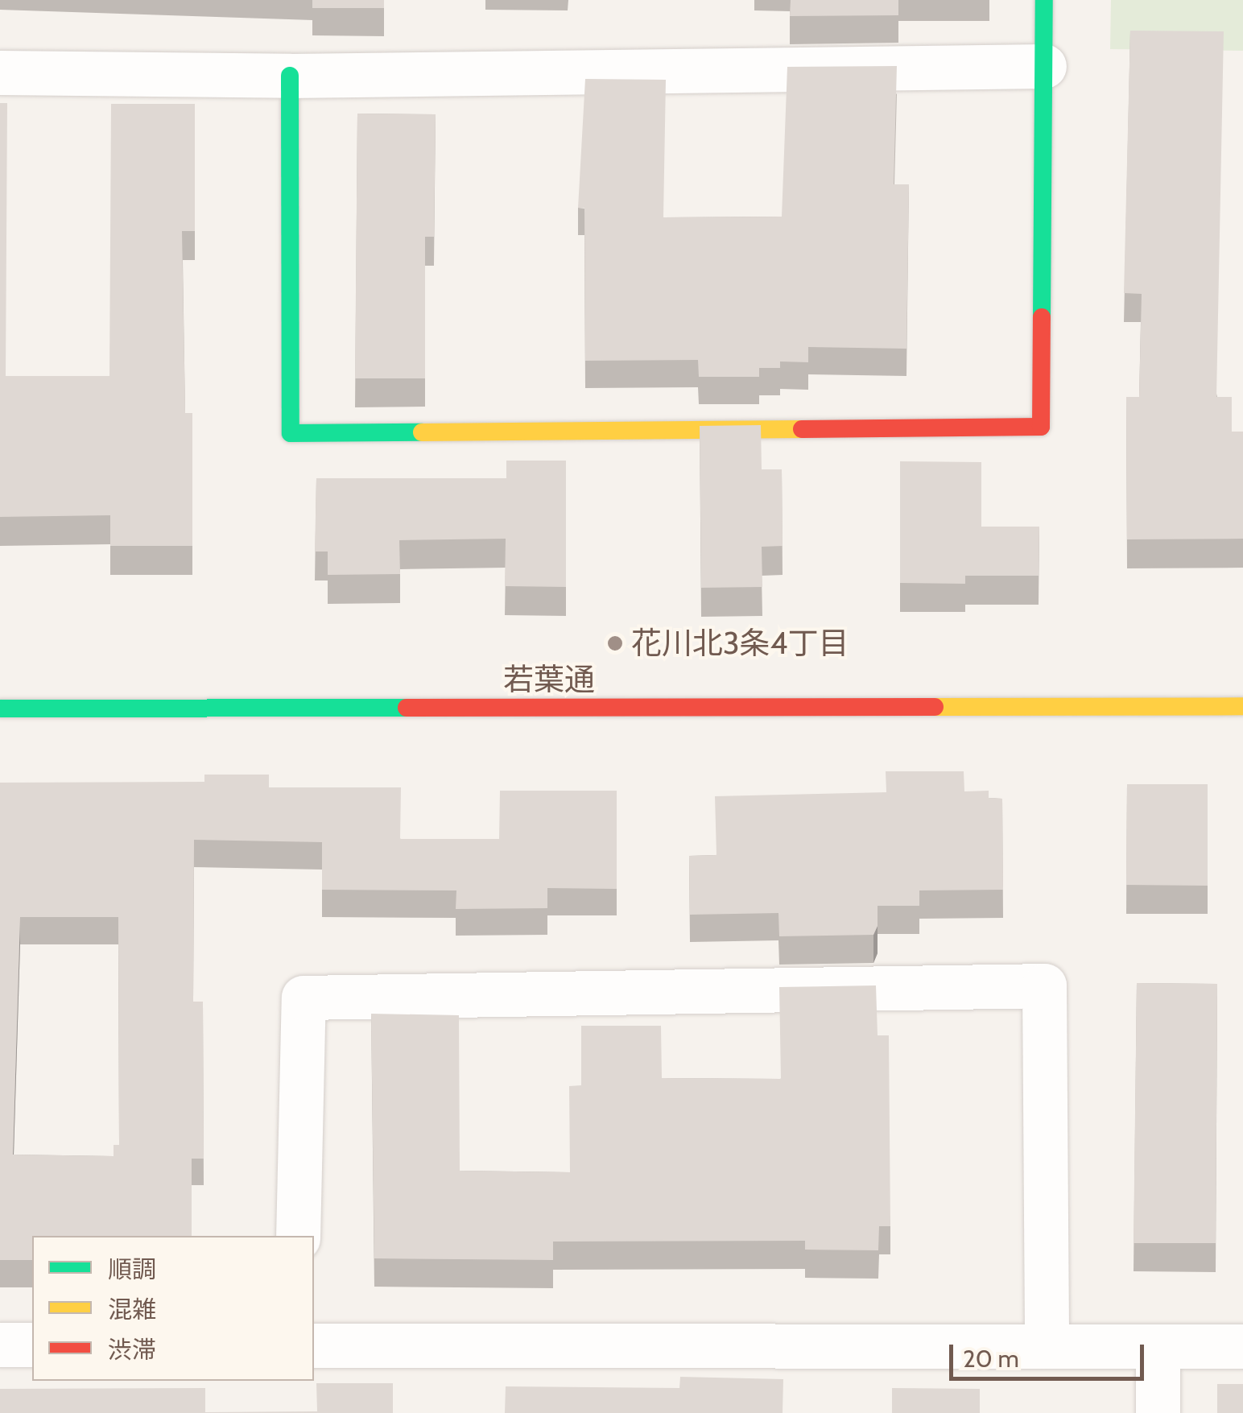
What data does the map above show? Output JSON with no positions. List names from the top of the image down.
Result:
{
  "streets": {
    "street": ["若葉通"]
  },
  "places": ["花川北3条4丁目"],
  "legend": ["順調", "混雑", "渋滞"],
  "scale_bar": "20 m"
}
